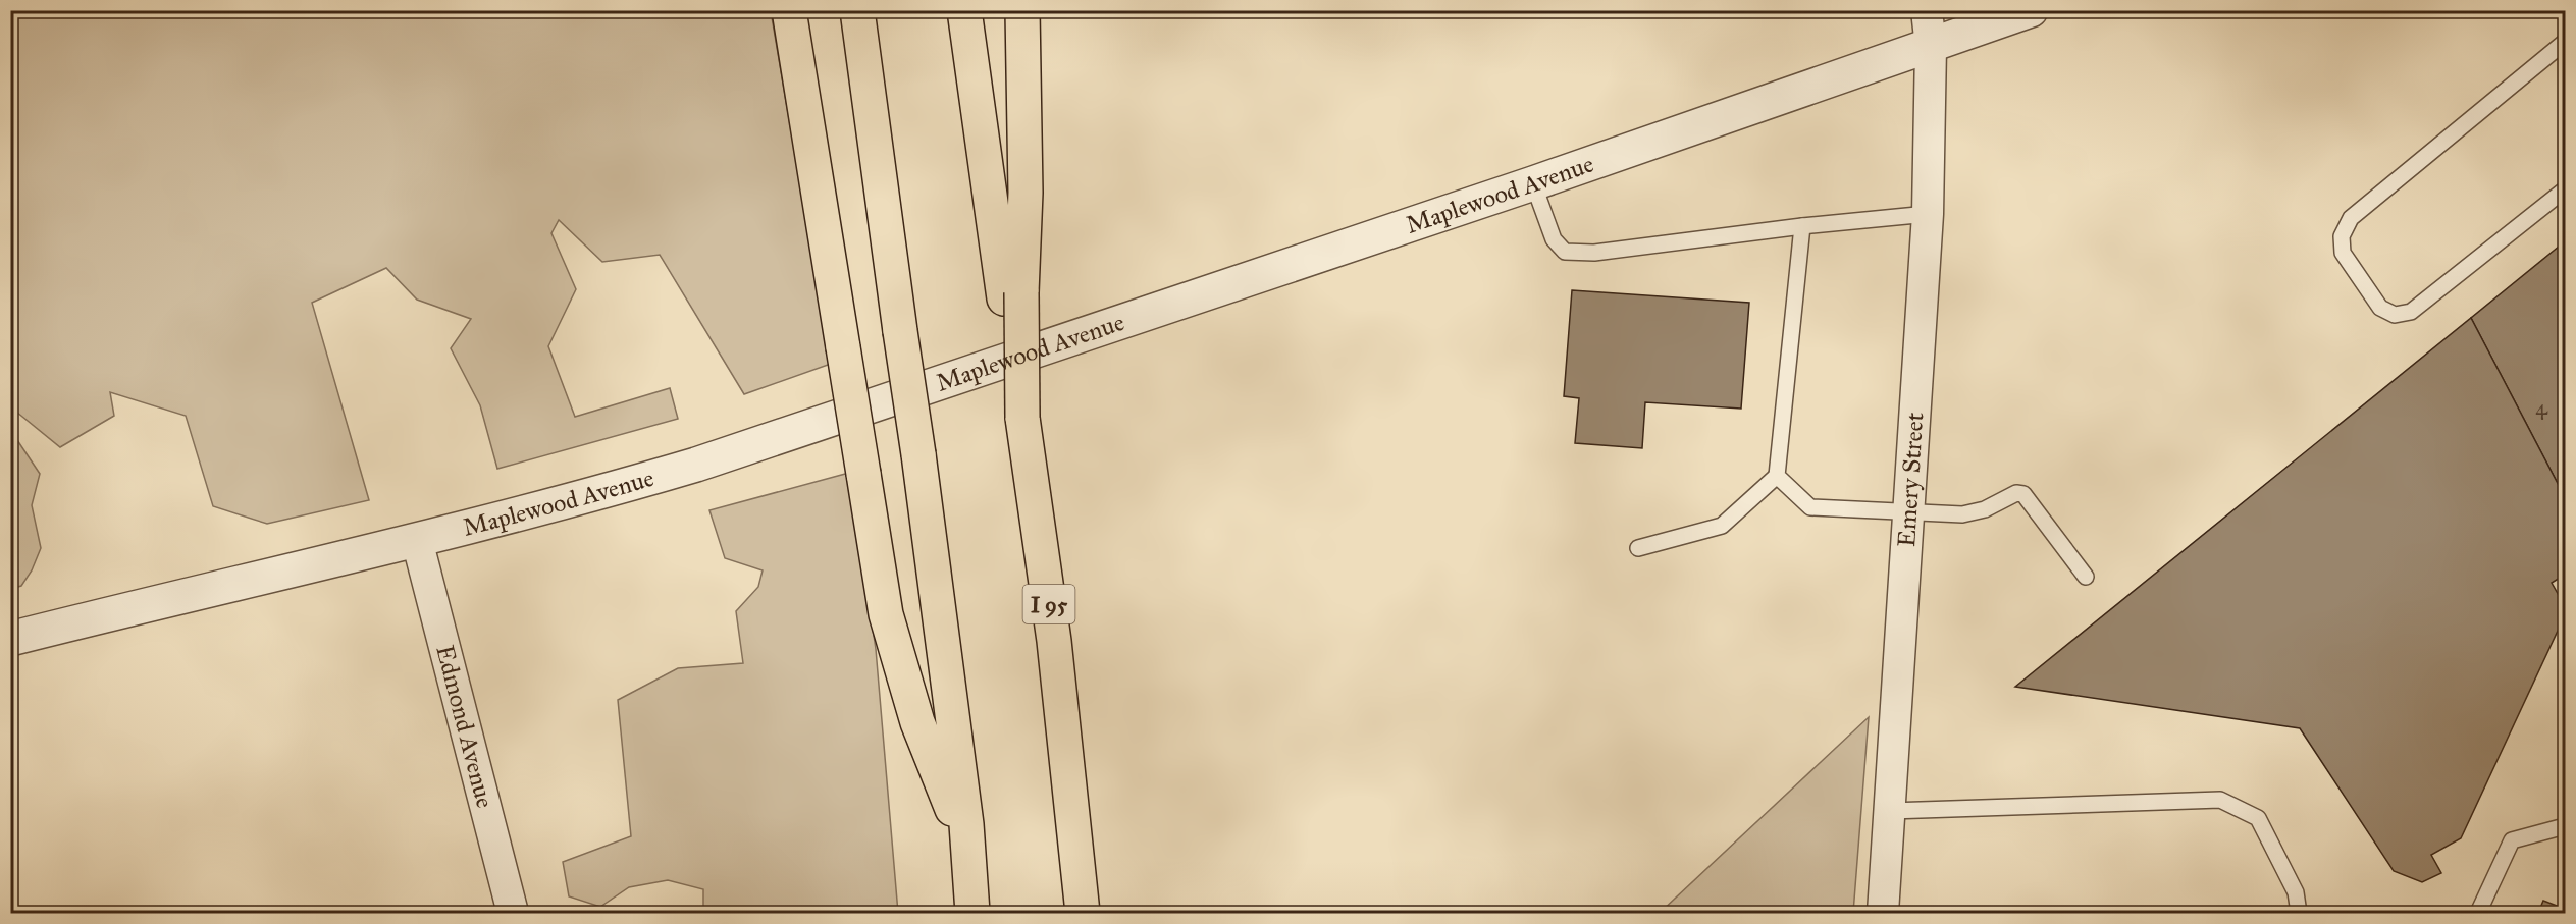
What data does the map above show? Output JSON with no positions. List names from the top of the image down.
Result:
{
  "streets": {
    "highway": ["I 95"],
    "street": ["Maplewood Avenue", "Emery Street", "Edmond Avenue"]
  },
  "crossings": [
    ["Maplewood Avenue", "Emery Street"],
    ["Maplewood Avenue", "Edmond Avenue"]
  ],
  "house_numbers": ["4"]
}
